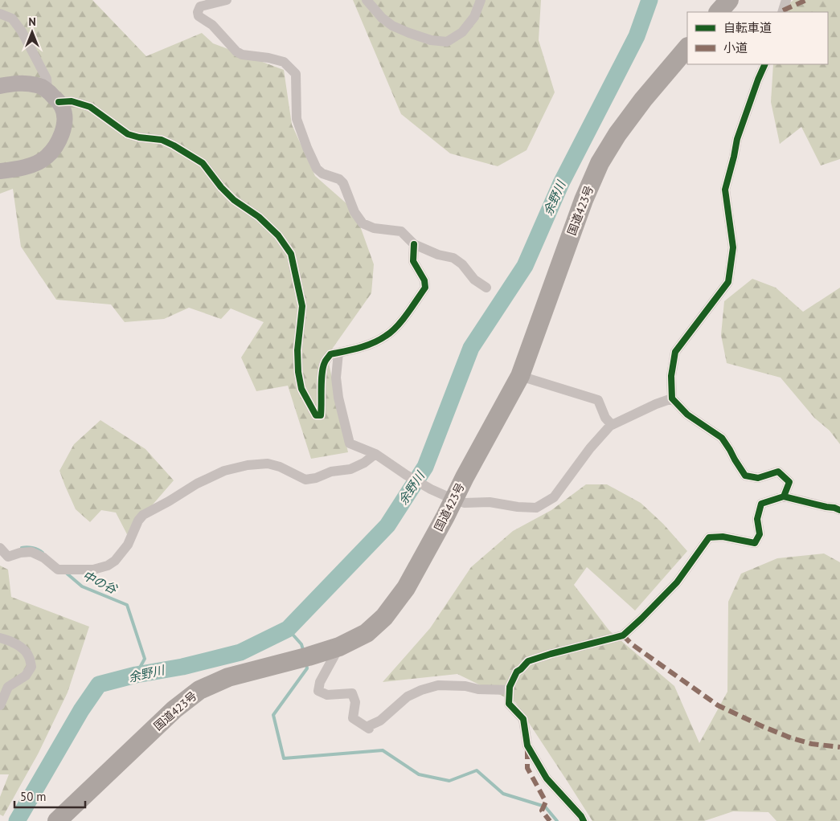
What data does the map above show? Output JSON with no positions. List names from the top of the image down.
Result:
{
  "streets": {
    "highway": ["国道423号"]
  },
  "water": ["余野川", "中の谷"],
  "legend": ["自転車道", "小道"],
  "scale_bar": "50 m",
  "north": "top"
}
